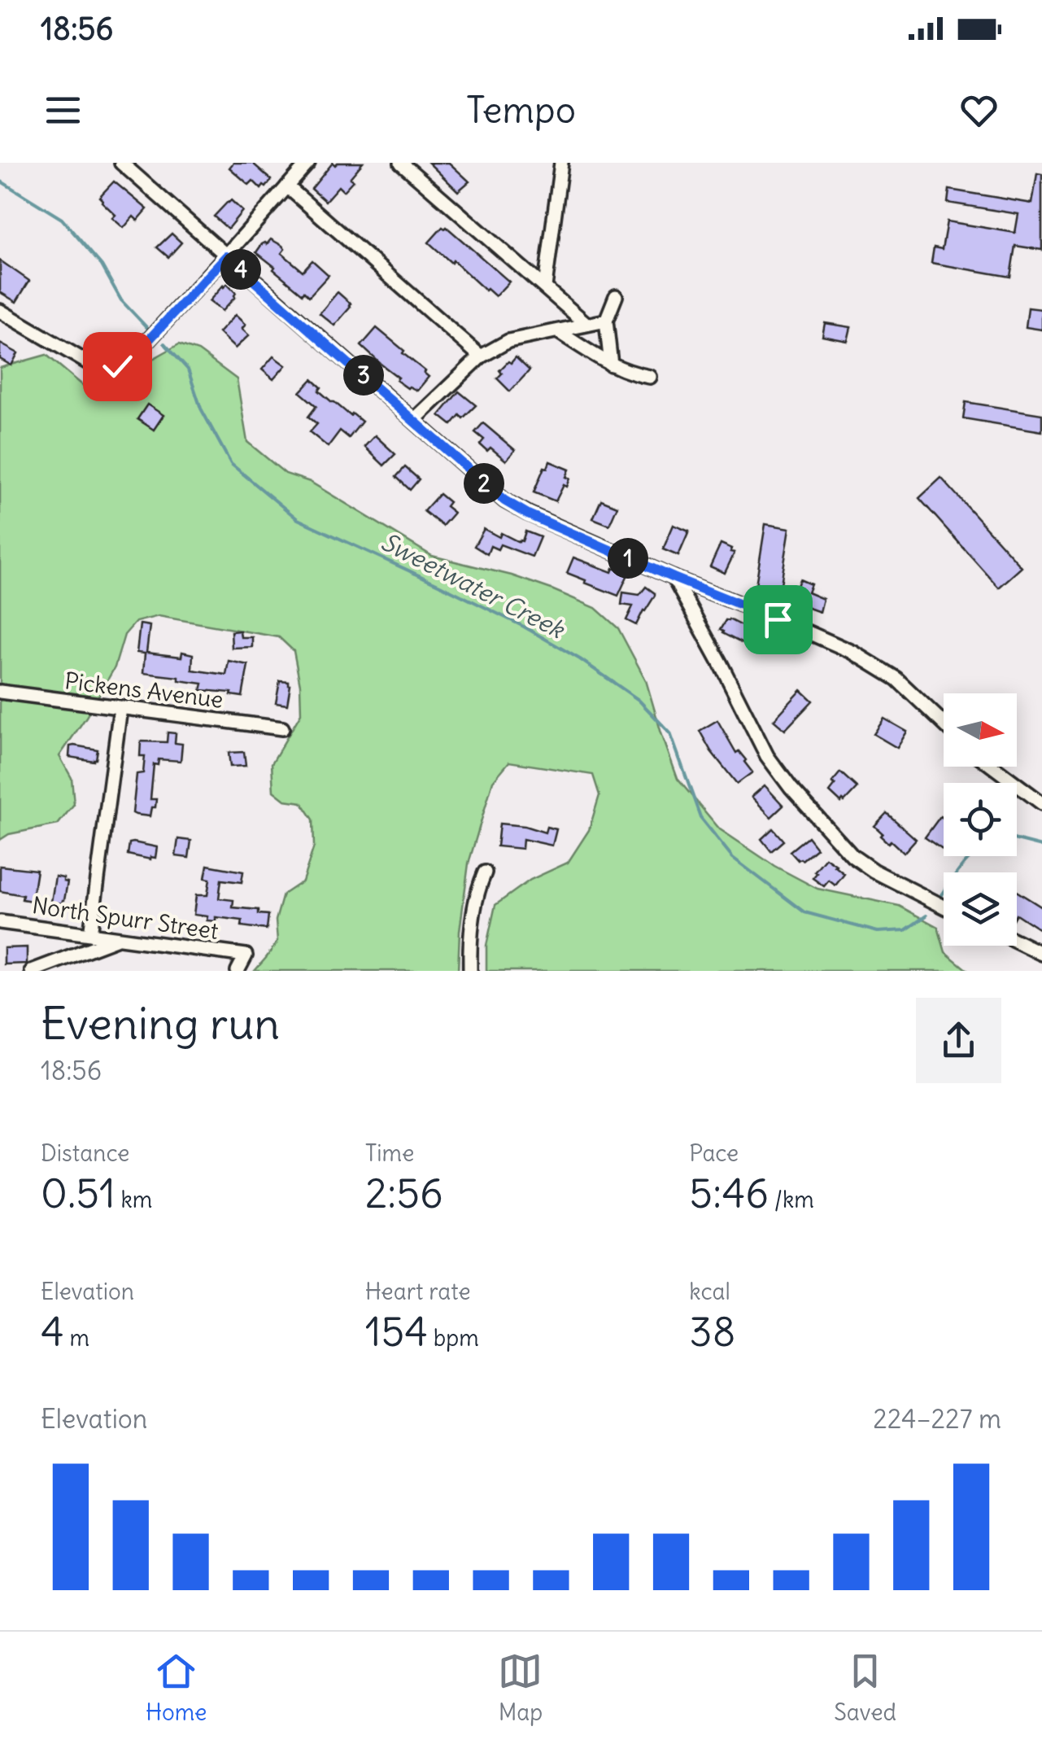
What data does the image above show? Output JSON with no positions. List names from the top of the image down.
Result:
{
  "streets": {
    "street": ["Pickens Avenue", "North Spurr Street"]
  },
  "water": ["Sweetwater Creek"],
  "north": "right",
  "page": {
    "status": "18:56",
    "header": "Tempo",
    "pins": [
      "4",
      "3",
      "2",
      "1"
    ],
    "heading": ["Evening run", "18:56"],
    "stats": [
      ["Distance", "0.51 km"],
      ["Time", "2:56"],
      ["Pace", "5:46 /km"],
      ["Elevation", "4 m"],
      ["Heart rate", "154 bpm"],
      ["kcal", "38"]
    ],
    "chart": ["Elevation", "224–227 m"],
    "tabs": ["Home", "Map", "Saved"]
  }
}
